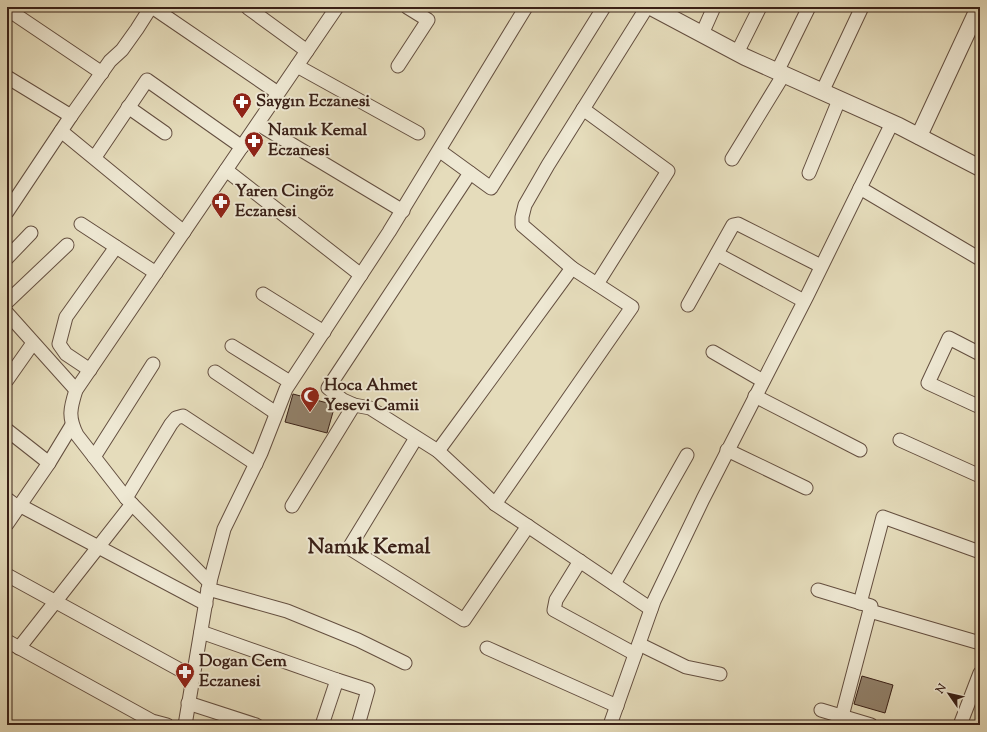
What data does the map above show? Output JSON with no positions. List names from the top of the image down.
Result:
{
  "districts": ["Namık Kemal"],
  "places": {
    "pharmacy": [
      "Saygın Eczanesi",
      "Namık Kemal Eczanesi",
      "Yaren Cingöz Eczanesi",
      "Dogan Cem Eczanesi"
    ],
    "mosque": ["Hoca Ahmet Yesevi Camii"]
  },
  "north": "top left"
}
